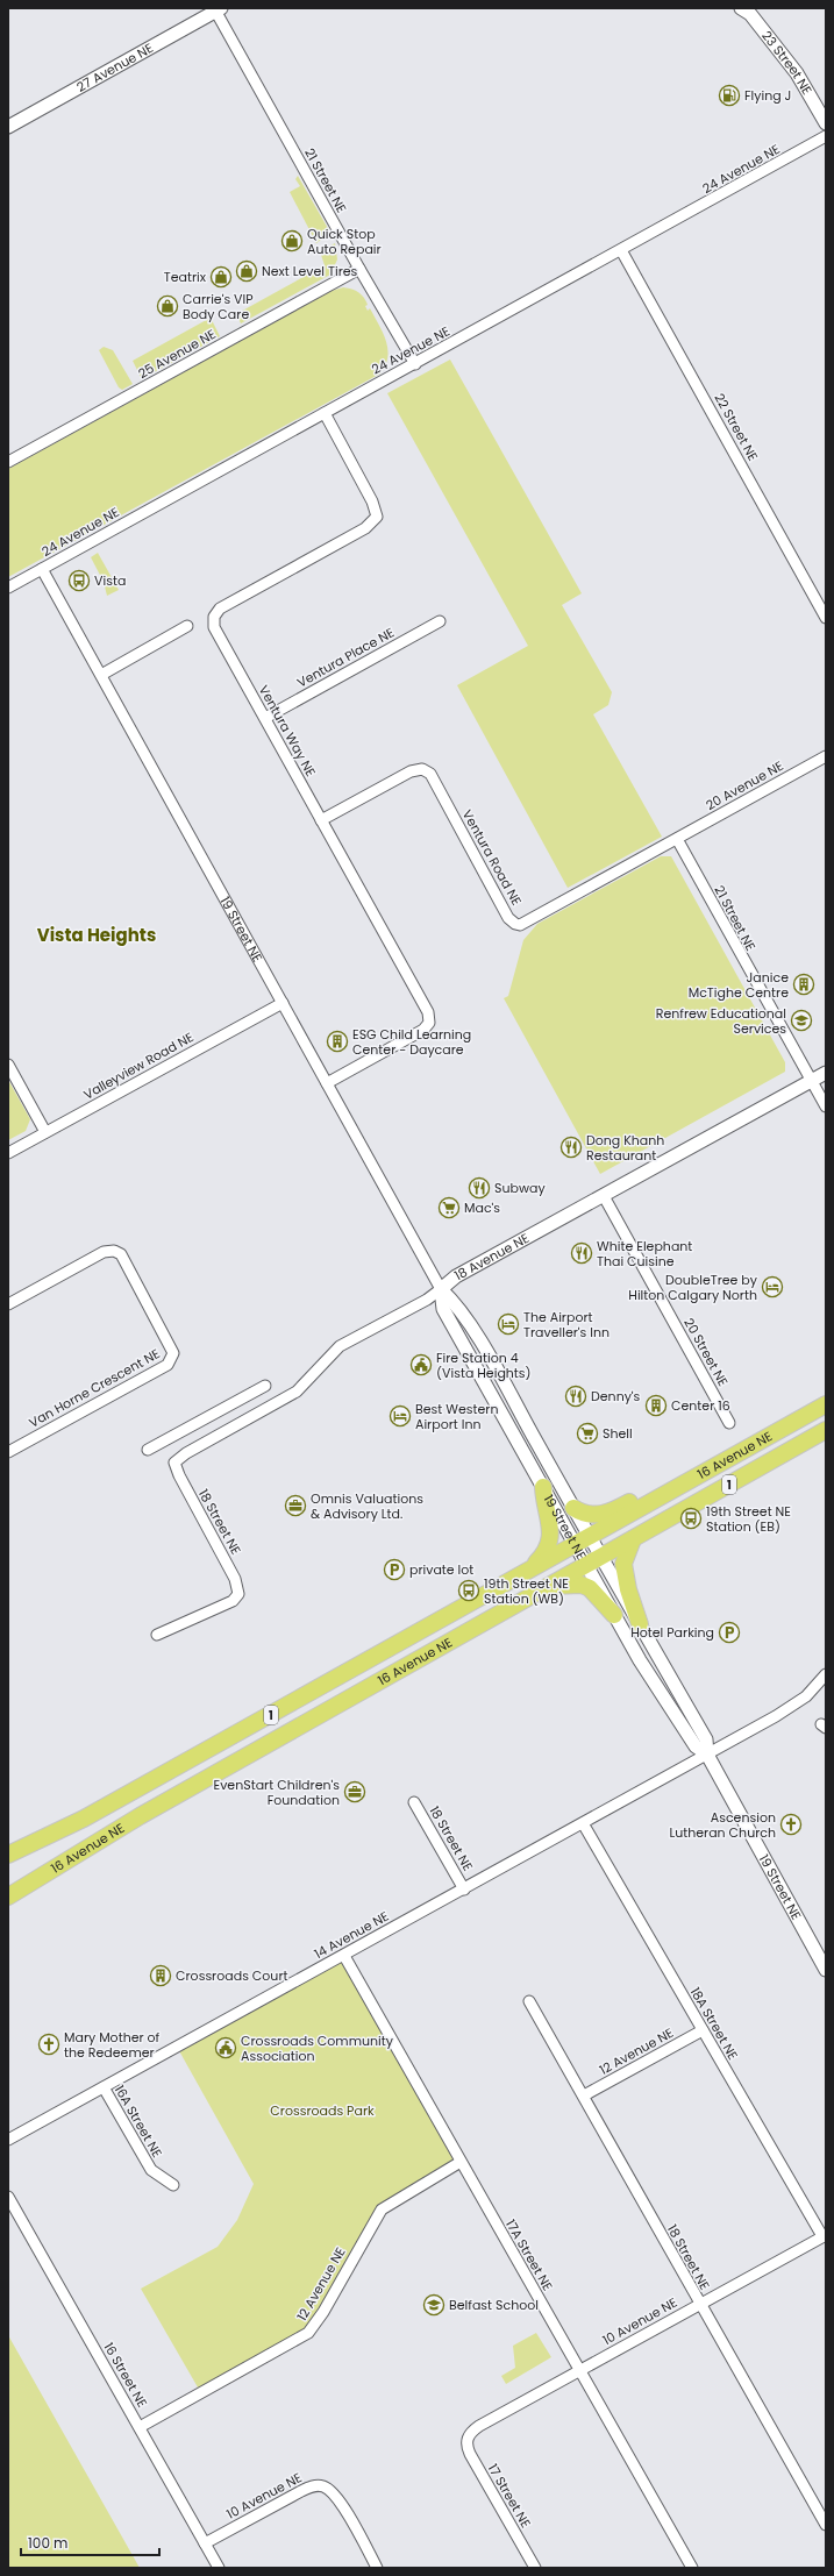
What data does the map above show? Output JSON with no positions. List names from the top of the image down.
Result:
{
  "streets": {
    "highway": ["16 Avenue NE", "1"],
    "street": [
      "23 Street NE",
      "27 Avenue NE",
      "24 Avenue NE",
      "21 Street NE",
      "25 Avenue NE",
      "22 Street NE",
      "Ventura Place NE",
      "Ventura Way NE",
      "20 Avenue NE",
      "Ventura Road NE",
      "19 Street NE",
      "Valleyview Road NE",
      "18 Avenue NE",
      "20 Street NE",
      "Van Horne Crescent NE",
      "18 Street NE",
      "14 Avenue NE",
      "18A Street NE",
      "12 Avenue NE",
      "16A Street NE",
      "17A Street NE",
      "10 Avenue NE",
      "16 Street NE",
      "17 Street NE"
    ]
  },
  "crossings": [
    ["27 Avenue NE", "21 Street NE"],
    ["24 Avenue NE", "21 Street NE"],
    ["24 Avenue NE", "22 Street NE"],
    ["24 Avenue NE", "Ventura Way NE"],
    ["24 Avenue NE", "19 Street NE"],
    ["21 Street NE", "25 Avenue NE"],
    ["21 Street NE", "20 Avenue NE"],
    ["21 Street NE", "Ventura Road NE"],
    ["21 Street NE", "18 Avenue NE"],
    ["Ventura Place NE", "Ventura Way NE"],
    ["Ventura Way NE", "Ventura Road NE"],
    ["Ventura Way NE", "19 Street NE"],
    ["20 Avenue NE", "Ventura Road NE"],
    ["19 Street NE", "Valleyview Road NE"],
    ["19 Street NE", "18 Avenue NE"],
    ["19 Street NE", "16 Avenue NE"],
    ["19 Street NE", "14 Avenue NE"],
    ["18 Avenue NE", "20 Street NE"],
    ["18 Avenue NE", "18 Street NE"],
    ["18 Street NE", "14 Avenue NE"],
    ["18 Street NE", "12 Avenue NE"],
    ["18 Street NE", "10 Avenue NE"],
    ["14 Avenue NE", "18A Street NE"],
    ["14 Avenue NE", "16A Street NE"],
    ["14 Avenue NE", "17A Street NE"],
    ["18A Street NE", "12 Avenue NE"],
    ["18A Street NE", "10 Avenue NE"],
    ["12 Avenue NE", "17A Street NE"],
    ["12 Avenue NE", "16 Street NE"],
    ["17A Street NE", "10 Avenue NE"],
    ["10 Avenue NE", "16 Street NE"],
    ["10 Avenue NE", "17 Street NE"]
  ],
  "districts": ["Vista Heights"],
  "parks": ["Crossroads Park"],
  "places": {
    "fuel station": ["Flying J"],
    "shop": [
      "Quick Stop Auto Repair",
      "Next Level Tires",
      "Teatrix",
      "Carrie's VIP Body Care"
    ],
    "bus stop": ["Vista", "19th Street NE Station (EB)", "19th Street NE Station (WB)"],
    "building": [
      "Janice McTighe Centre",
      "ESG Child Learning Center - Daycare",
      "Center 16",
      "Crossroads Court"
    ],
    "school or university": ["Renfrew Educational Services", "Belfast School"],
    "restaurant": [
      "Dong Khanh Restaurant",
      "Subway",
      "White Elephant Thai Cuisine",
      "Denny's"
    ],
    "supermarket": ["Mac's", "Shell"],
    "hotel": ["DoubleTree by Hilton Calgary North", "The Airport Traveller's Inn", "Best Western Airport Inn"],
    "public building": ["Fire Station 4 (Vista Heights)", "Crossroads Community Association"],
    "office": ["Omnis Valuations & Advisory Ltd.", "EvenStart Children's Foundation"],
    "parking": ["private lot", "Hotel Parking"],
    "church": ["Ascension Lutheran Church", "Mary Mother of the Redeemer"]
  },
  "scale_bar": "100 m"
}
